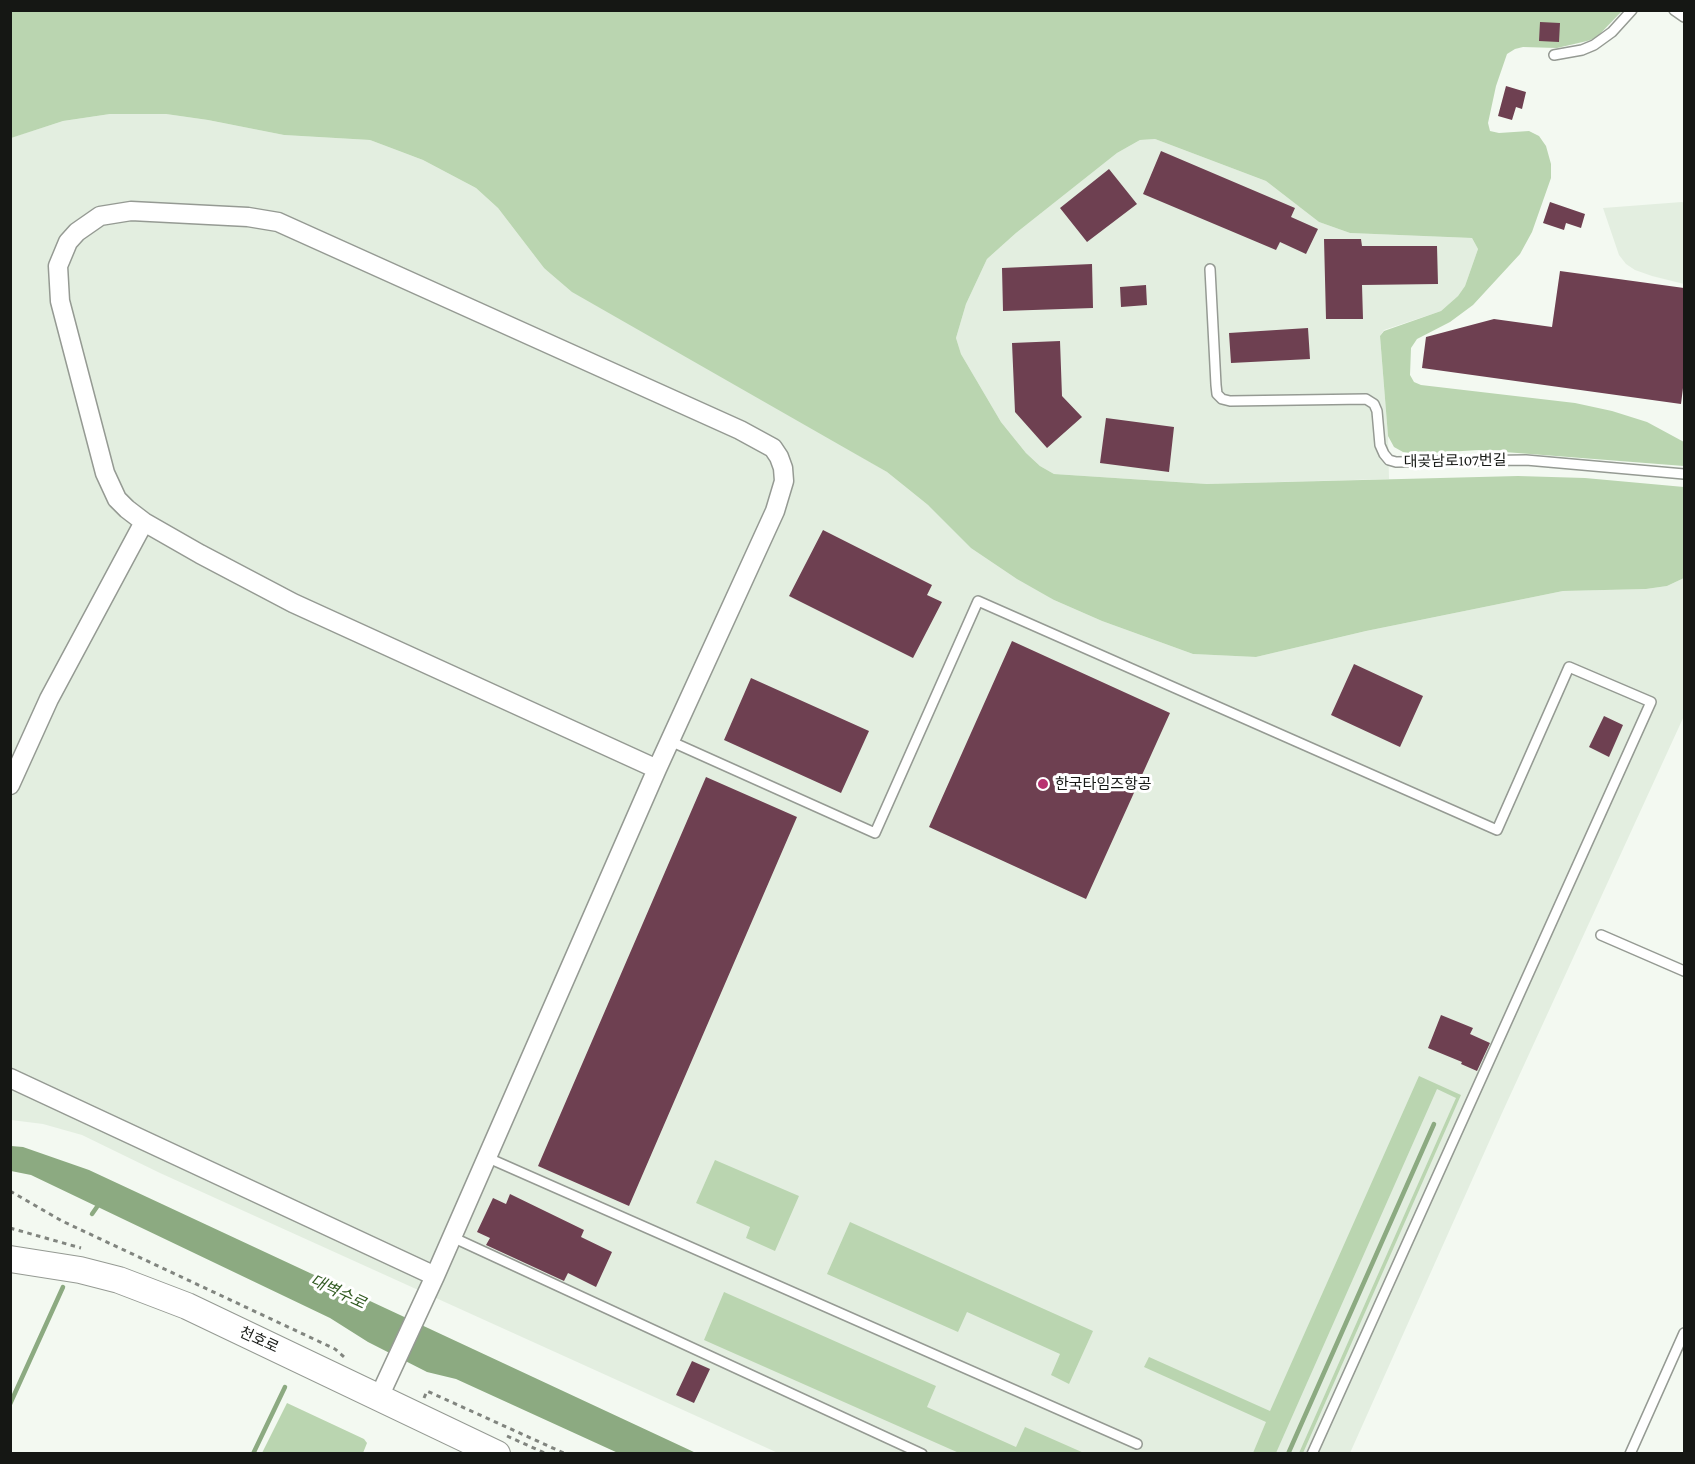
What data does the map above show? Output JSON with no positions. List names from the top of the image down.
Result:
{
  "streets": {
    "street": ["천호로"],
    "lane": ["대곶남로107번길"]
  },
  "water": ["대벽수로"],
  "places": ["한국타임즈항공"]
}
